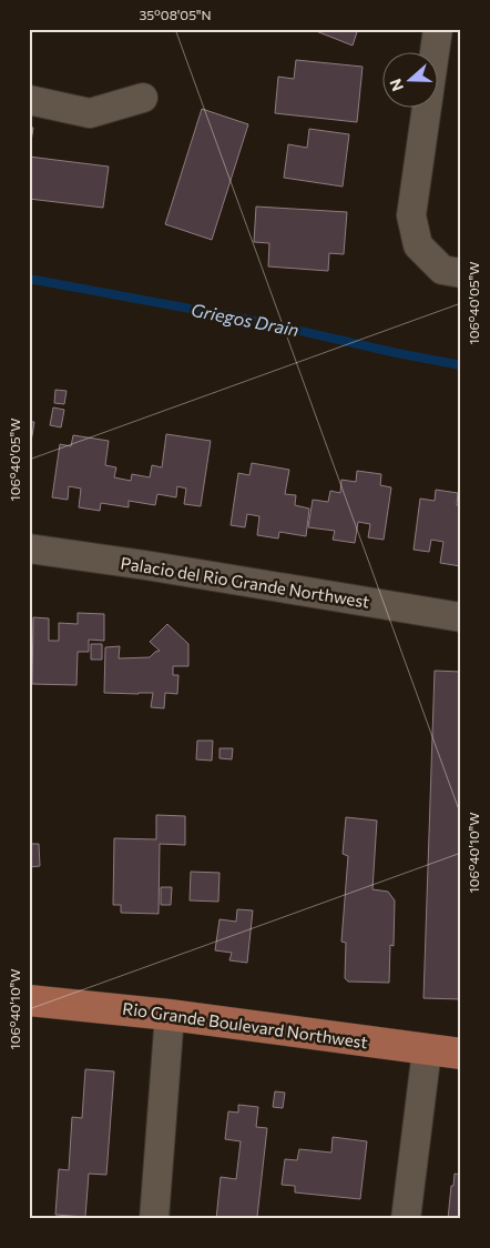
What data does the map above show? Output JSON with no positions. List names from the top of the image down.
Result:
{
  "streets": {
    "main road": ["Rio Grande Boulevard Northwest"],
    "street": ["Palacio del Rio Grande Northwest"]
  },
  "water": ["Griegos Drain"],
  "north": "left",
  "coordinates": ["35°08'05\"N", "106°40'05\"W", "106°40'10\"W"]
}
